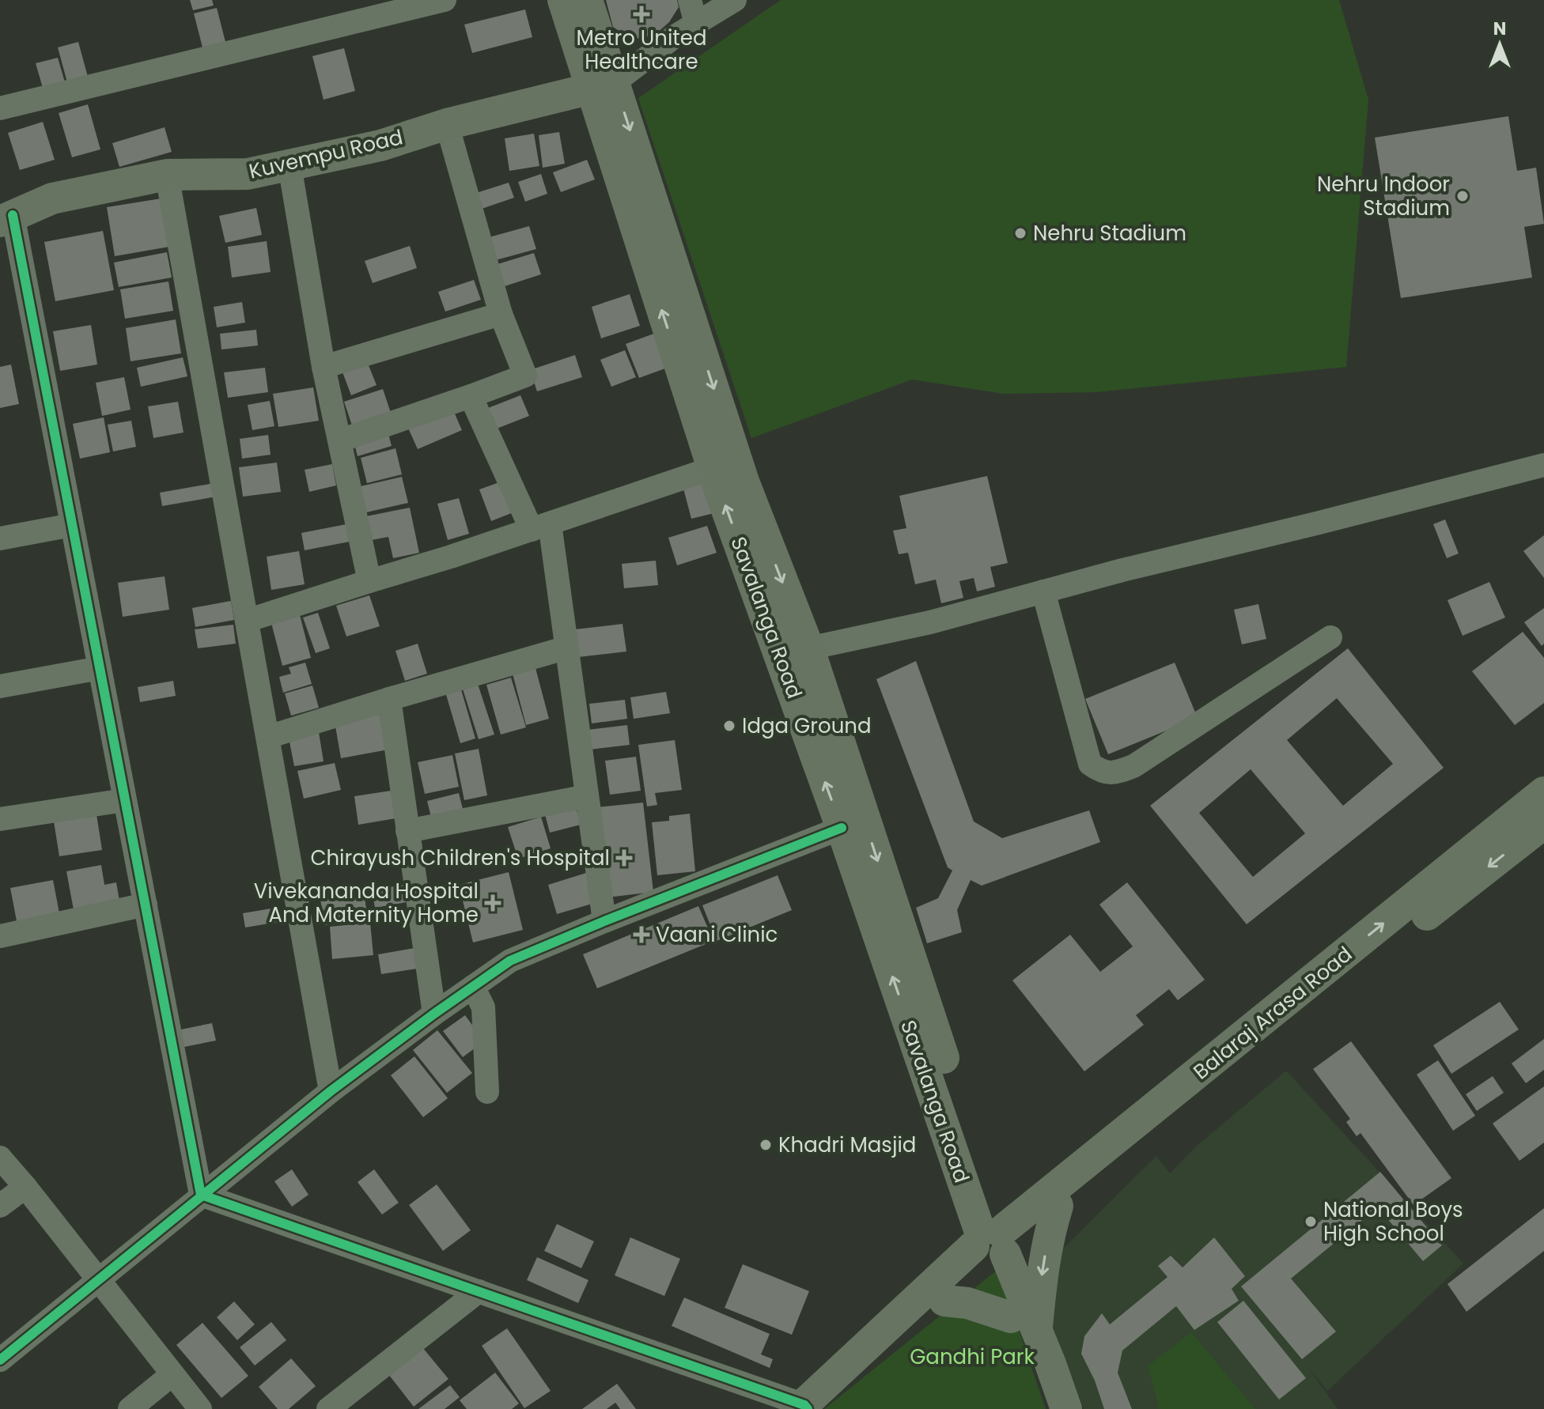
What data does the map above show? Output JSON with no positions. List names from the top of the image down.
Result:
{
  "streets": {
    "main road": ["Kuvempu Road", "Savalanga Road", "Balaraj Arasa Road"]
  },
  "crossings": [
    ["Kuvempu Road", "Savalanga Road"],
    ["Savalanga Road", "Balaraj Arasa Road"]
  ],
  "parks": ["Gandhi Park"],
  "places": {
    "health": [
      "Metro United Healthcare",
      "Chirayush Children's Hospital",
      "Vivekananda Hospital And Maternity Home",
      "Vaani Clinic"
    ],
    "other": [
      "Nehru Indoor Stadium",
      "Nehru Stadium",
      "Idga Ground",
      "Khadri Masjid",
      "National Boys High School"
    ]
  },
  "north": "top"
}
